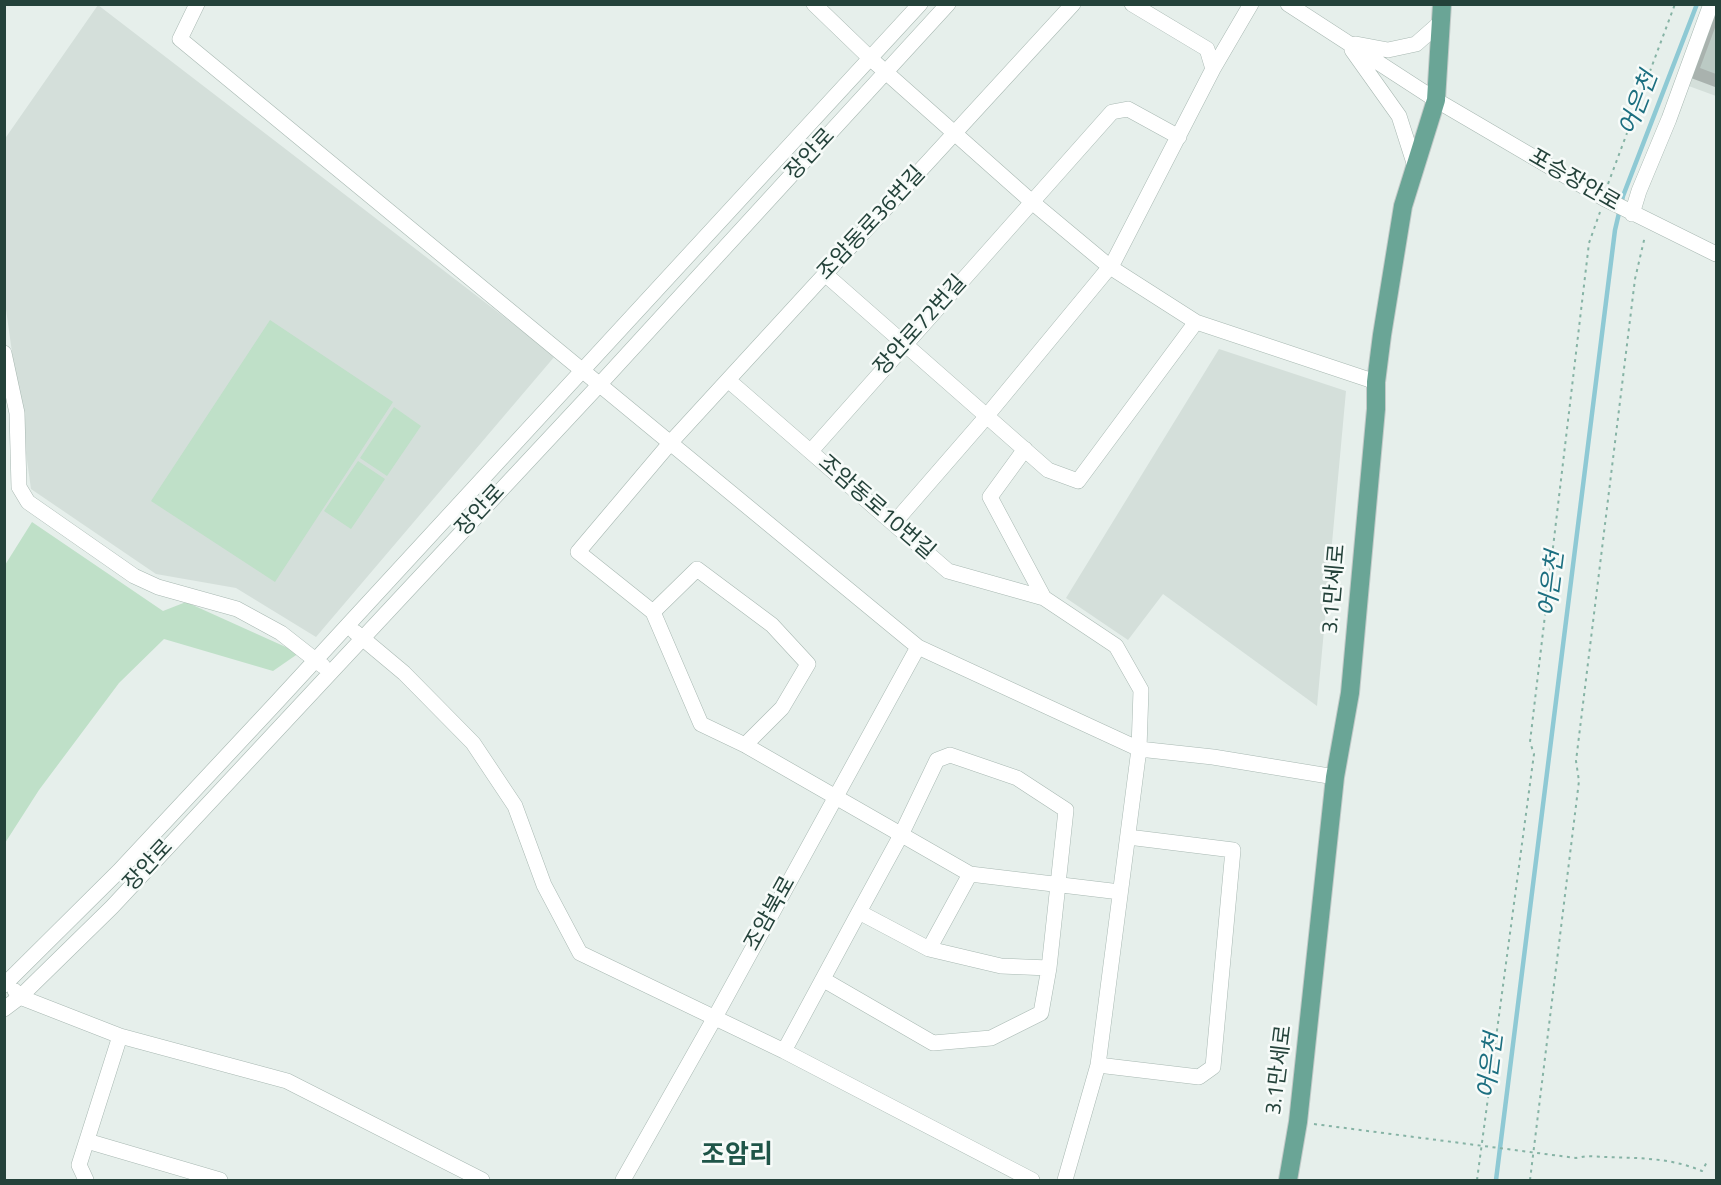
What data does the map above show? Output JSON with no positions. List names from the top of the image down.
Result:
{
  "streets": {
    "main road": ["3.1만세로"],
    "street": [
      "장안로",
      "포승장안로",
      "조암동로36번길",
      "장안로72번길",
      "조암동로10번길",
      "조암북로"
    ]
  },
  "crossings": [
    ["포승장안로", "3.1만세로"],
    ["조암동로36번길", "조암동로10번길"],
    ["장안로72번길", "조암동로10번길"]
  ],
  "districts": ["조암리"],
  "water": ["어은천"]
}
